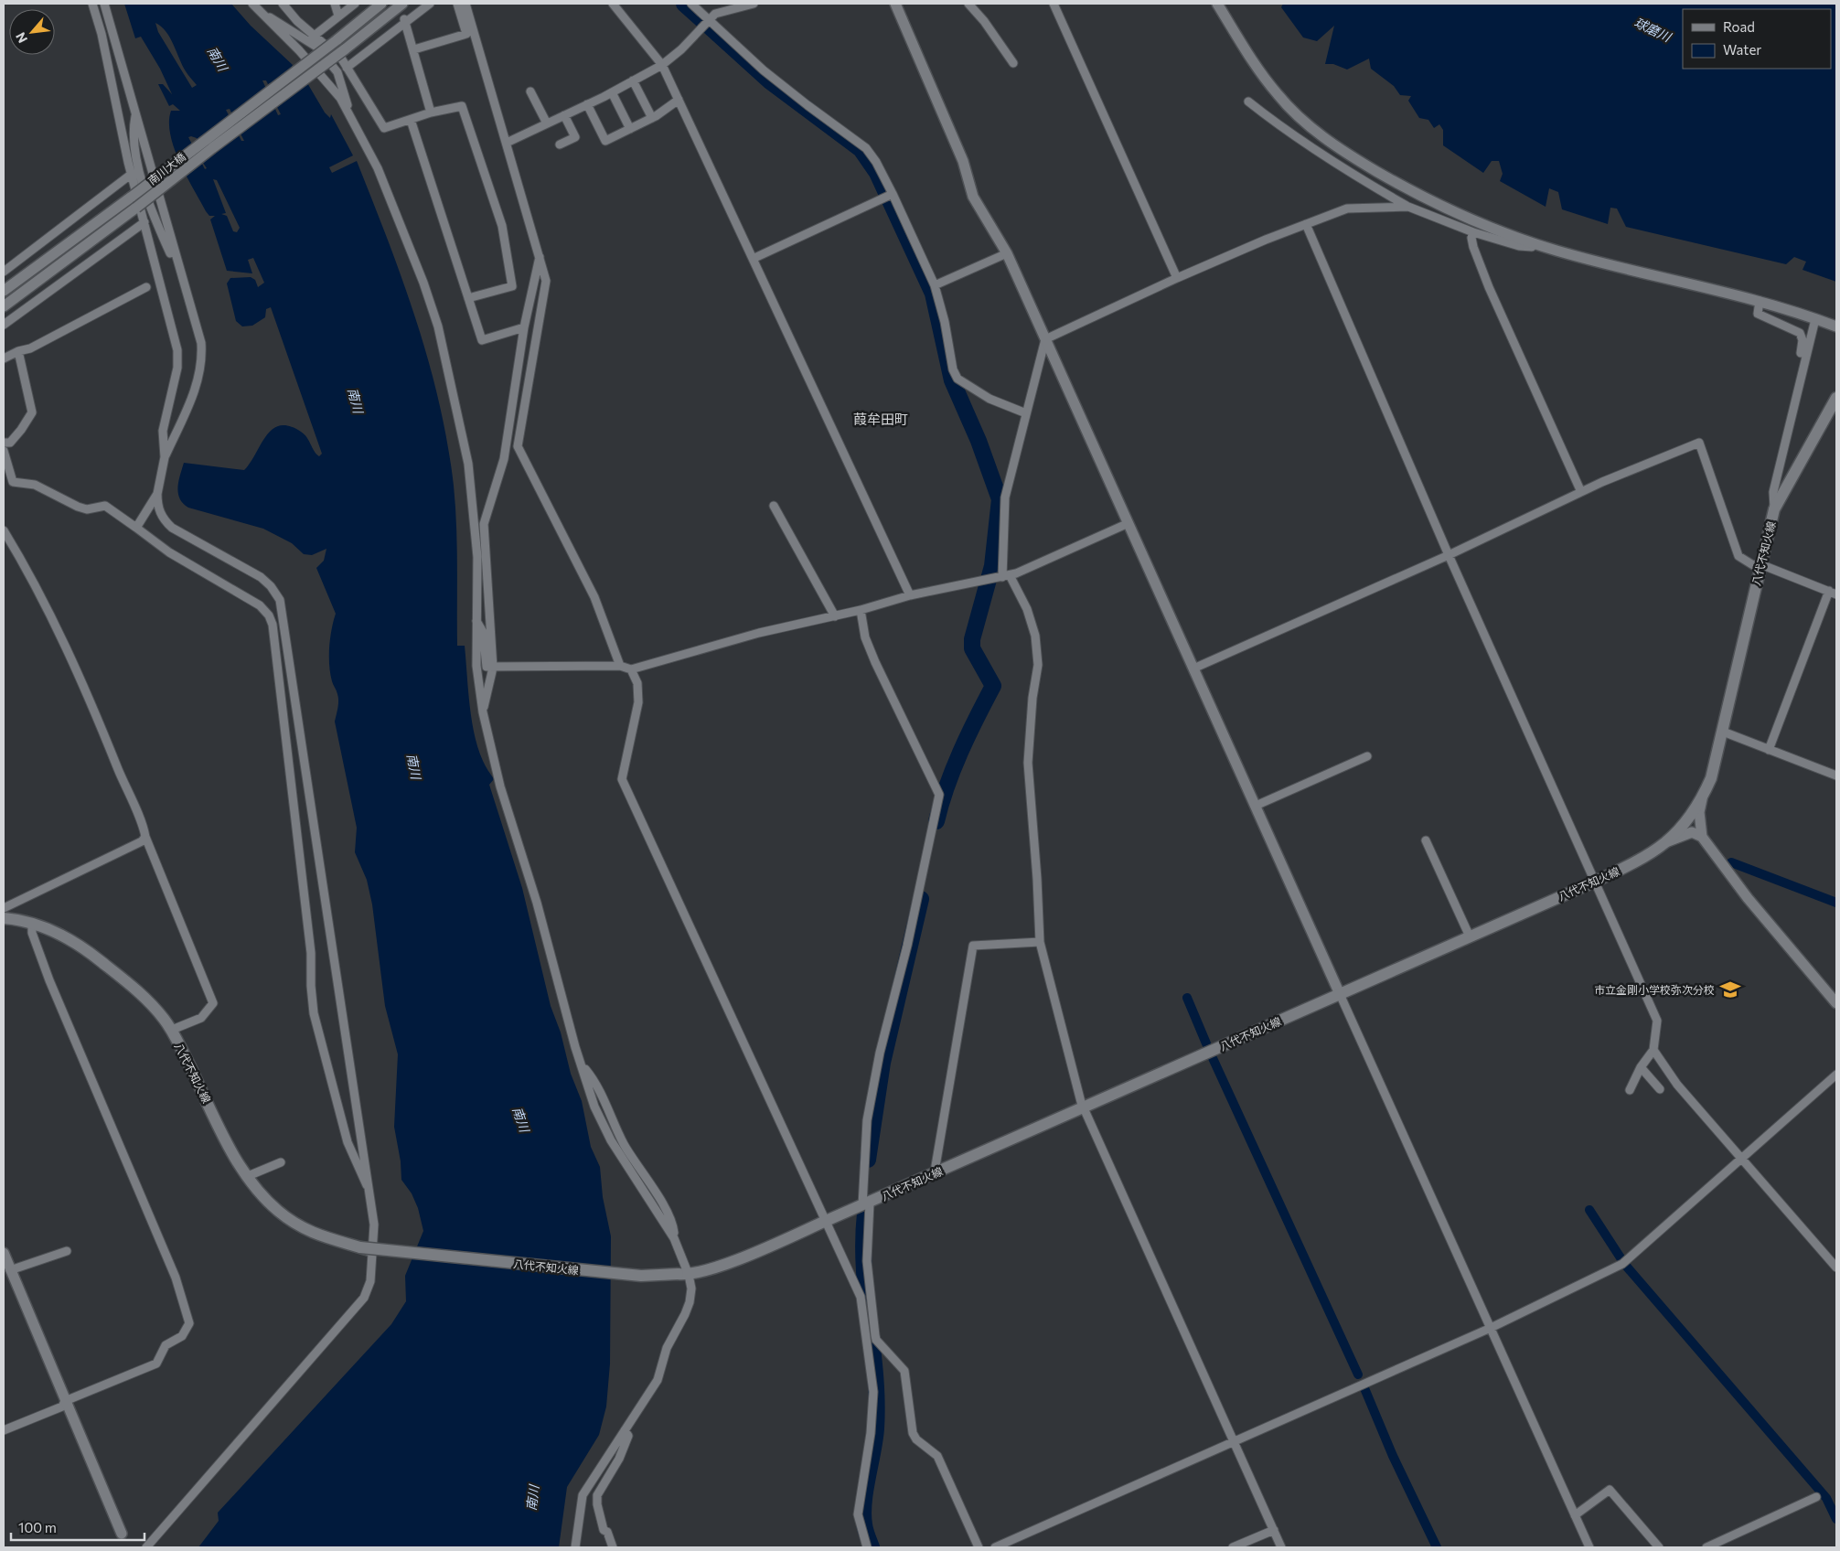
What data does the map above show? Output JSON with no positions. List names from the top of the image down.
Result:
{
  "streets": {
    "main road": ["八代不知火線"],
    "street": ["南川大橋"]
  },
  "districts": ["葭牟田町"],
  "water": ["球磨川", "南川"],
  "places": {
    "school or university": ["市立金剛小学校弥次分校"]
  },
  "legend": ["Road", "Water"],
  "scale_bar": "100 m",
  "north": "bottom left"
}
